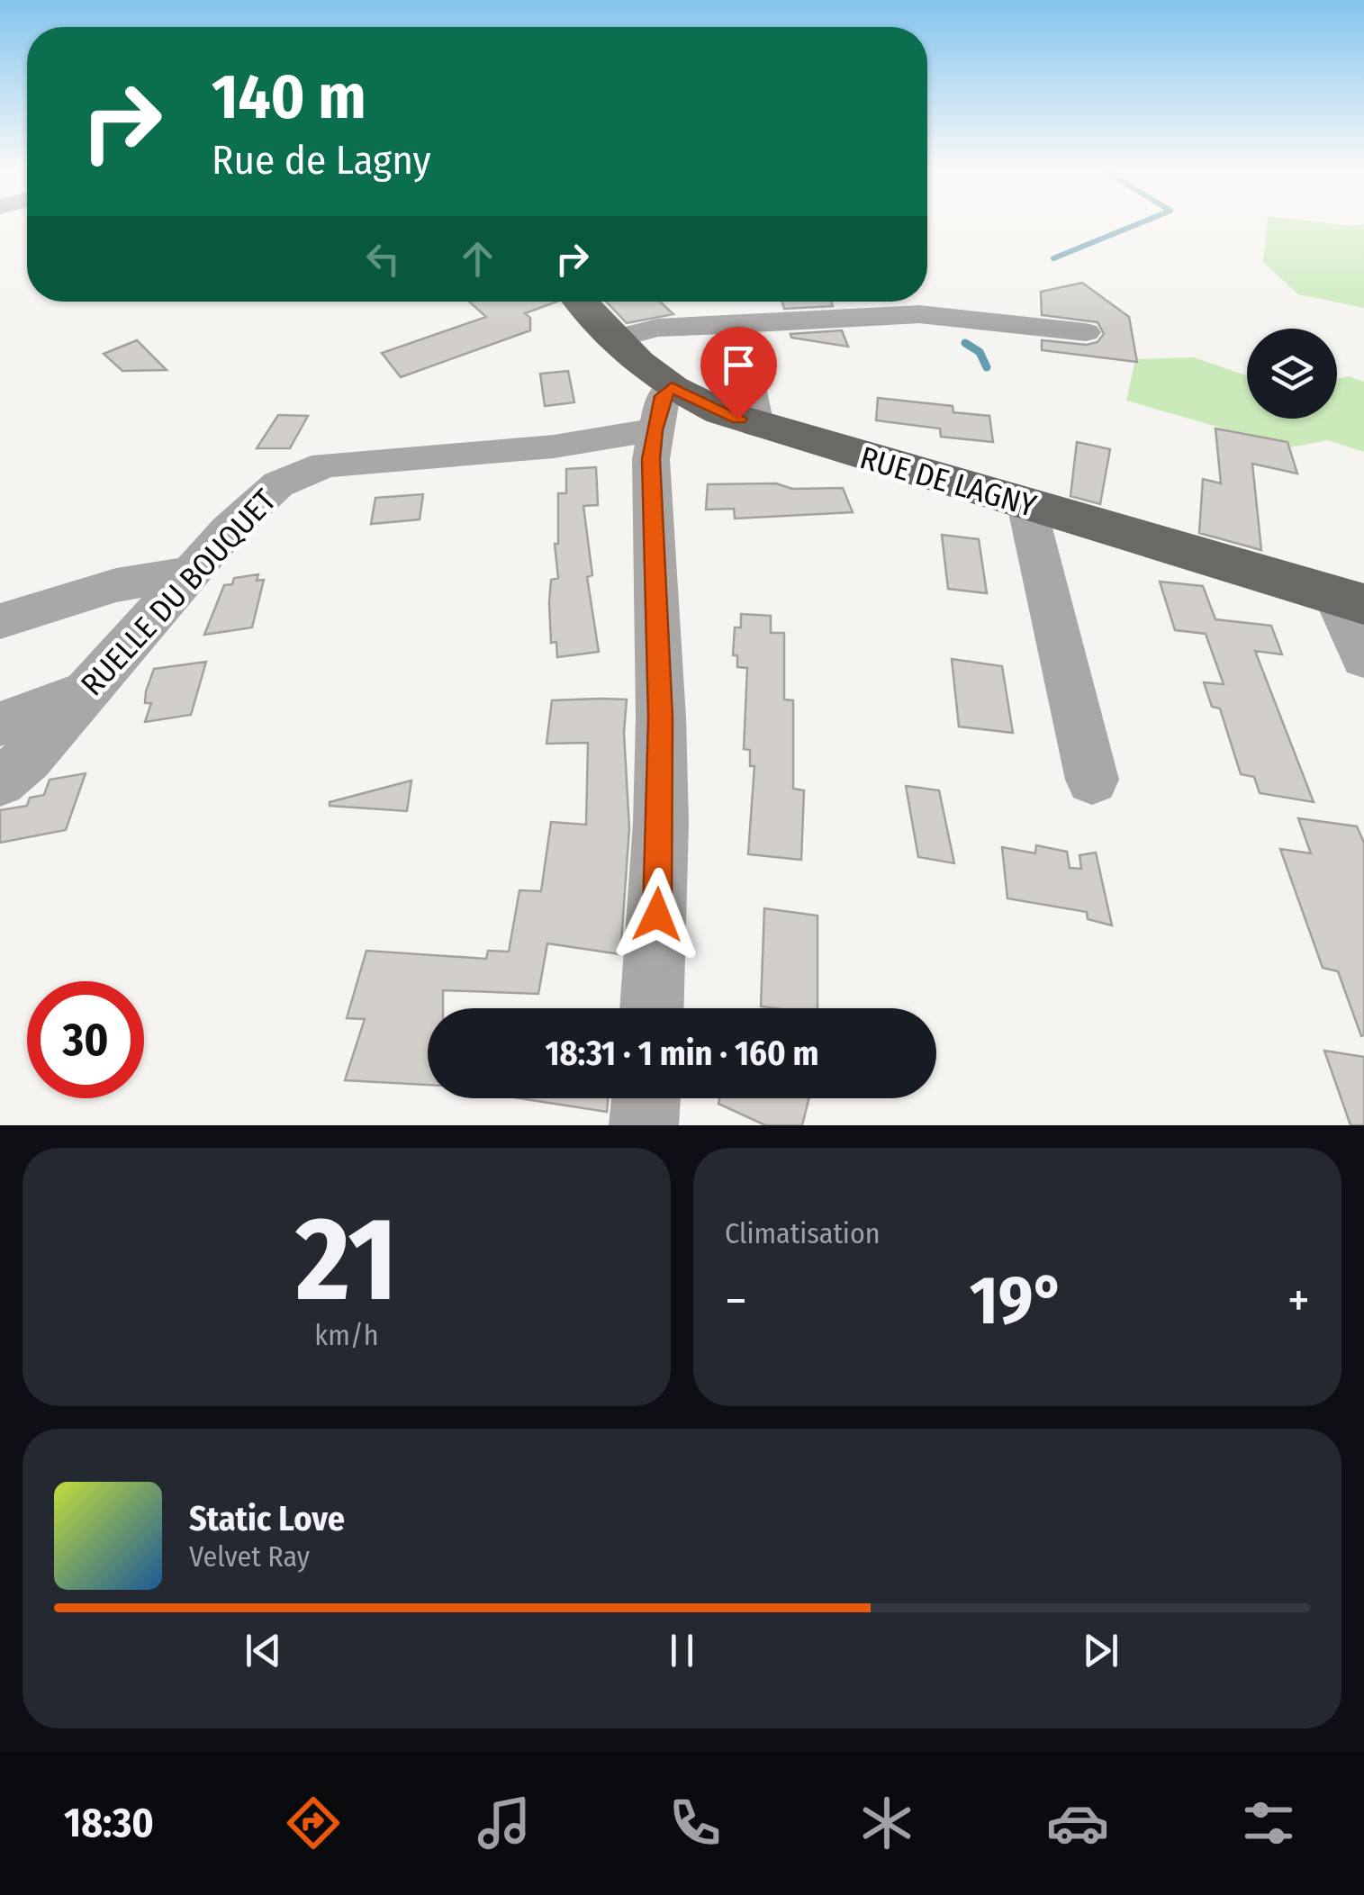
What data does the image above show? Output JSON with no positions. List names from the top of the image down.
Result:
{
  "streets": {
    "main road": ["RUE DE LAGNY"],
    "street": ["RUELLE DU BOUQUET"]
  },
  "crossings": [
    ["RUE DE LAGNY", "RUELLE DU BOUQUET"]
  ],
  "page": {
    "turn": ["140 m", "Rue de Lagny"],
    "limit": "30",
    "trip": "18:31 · 1 min · 160 m",
    "tile": [
      ["21", "km/h"],
      "Climatisation"
    ],
    "heat": ["−", "19°", "+"],
    "song": ["Static Love", "Velvet Ray"],
    "tabs": "18:30"
  }
}
